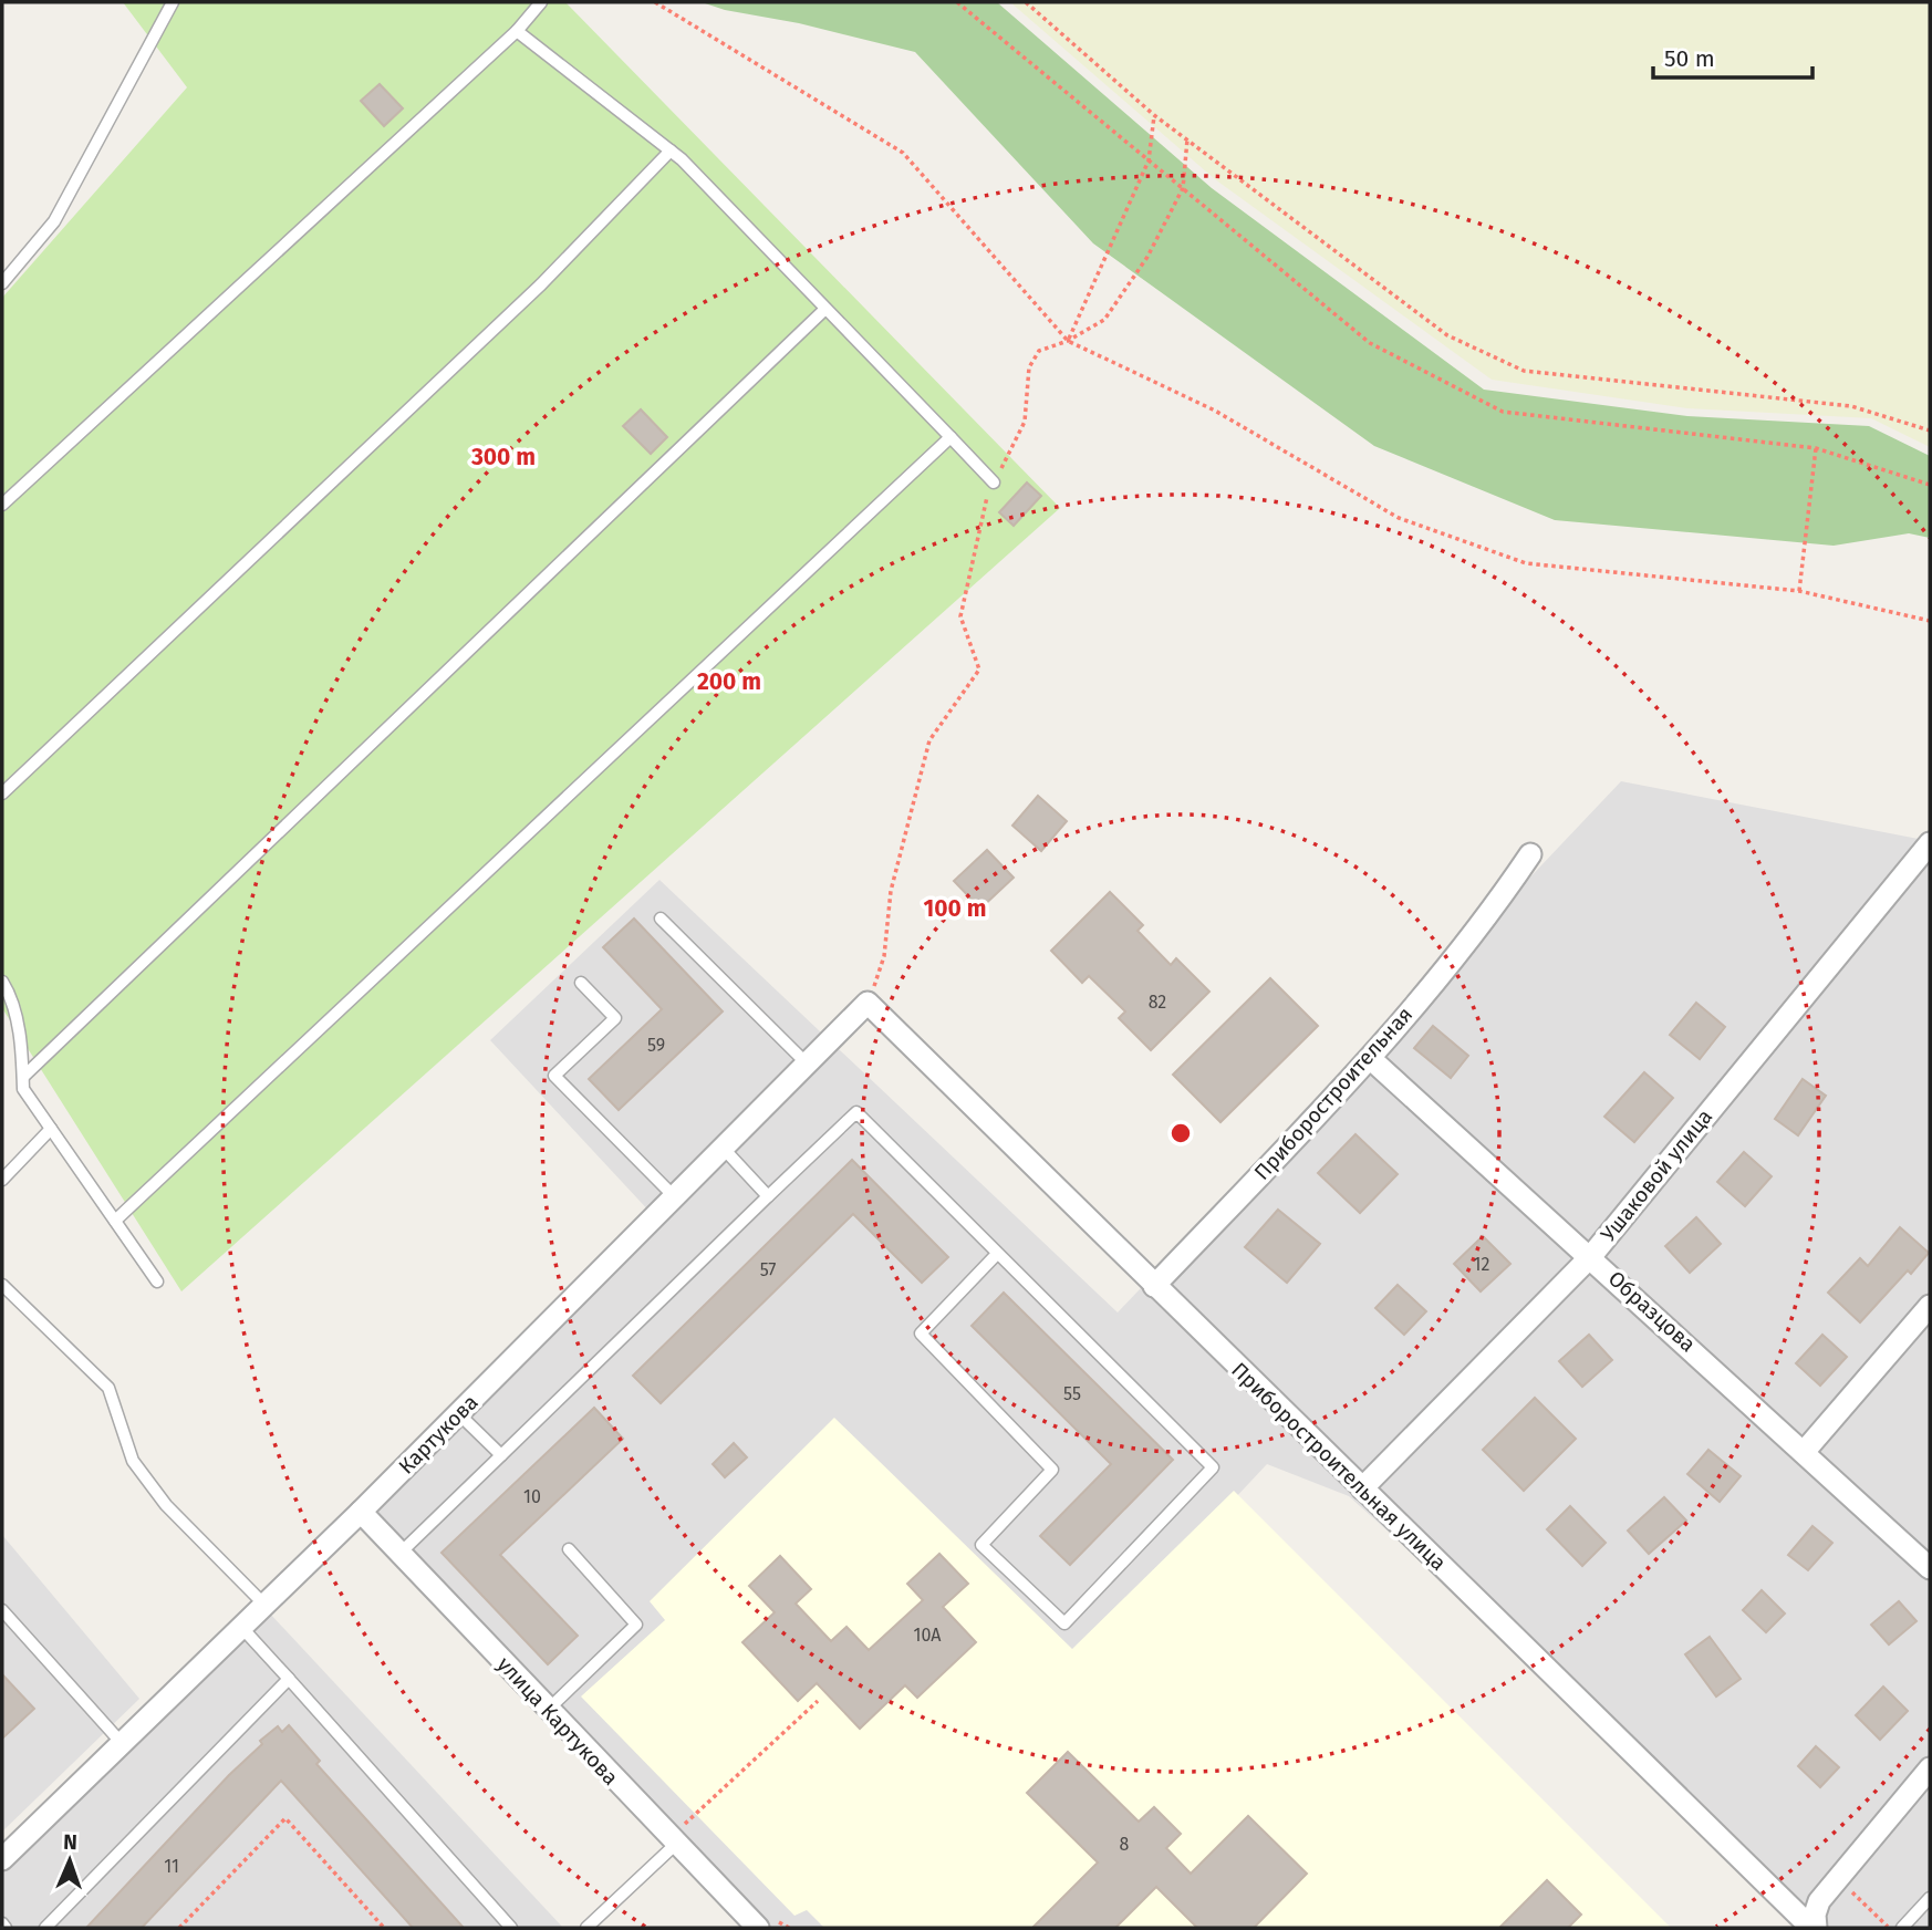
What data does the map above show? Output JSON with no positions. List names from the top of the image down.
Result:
{
  "streets": {
    "street": [
      "Приборостроительная",
      "Ушаковой улица",
      "Образцова",
      "Картукова",
      "Приборостроительная улица",
      "улица Картукова"
    ]
  },
  "crossings": [
    ["Приборостроительная", "Образцова"],
    ["Приборостроительная", "Приборостроительная улица"],
    ["Ушаковой улица", "Образцова"],
    ["Ушаковой улица", "Приборостроительная улица"],
    ["Картукова", "Приборостроительная улица"],
    ["Картукова", "улица Картукова"]
  ],
  "house_numbers": [
    "82",
    "59",
    "12",
    "57",
    "55",
    "10",
    "10А",
    "8",
    "11"
  ],
  "scale_bar": "50 m",
  "north": "top",
  "rings": ["300 m", "200 m", "100 m"]
}
